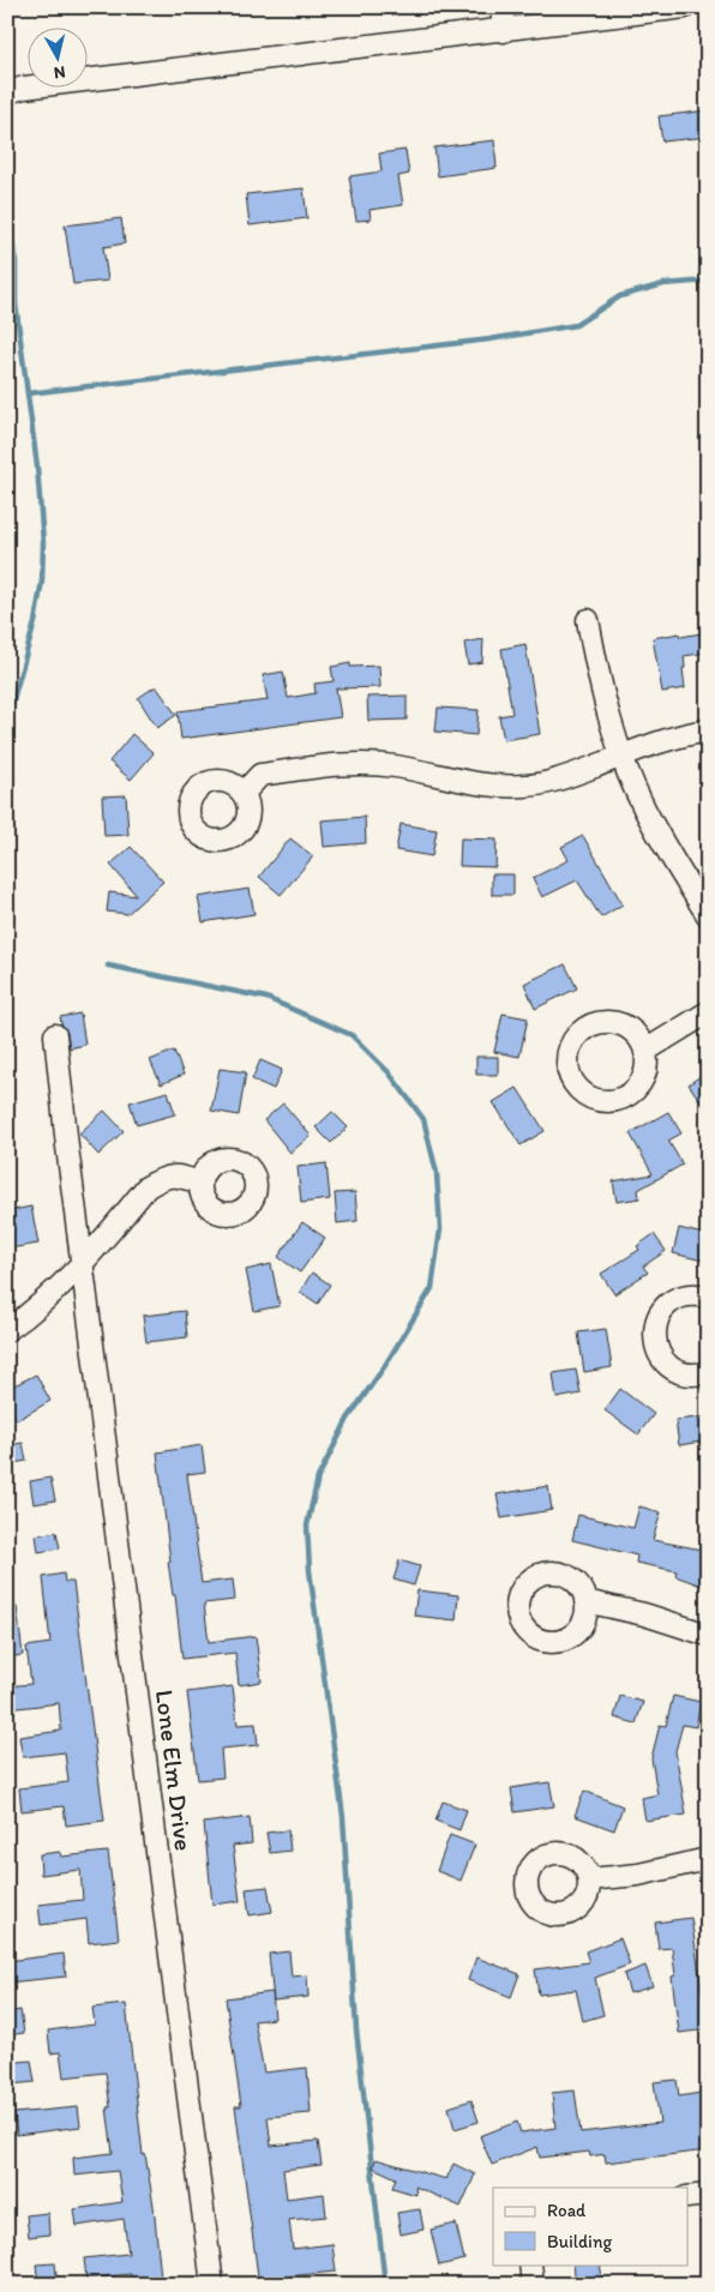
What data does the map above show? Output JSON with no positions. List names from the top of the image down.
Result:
{
  "streets": {
    "street": ["Lone Elm Drive"]
  },
  "legend": ["Road", "Building"],
  "north": "bottom"
}
